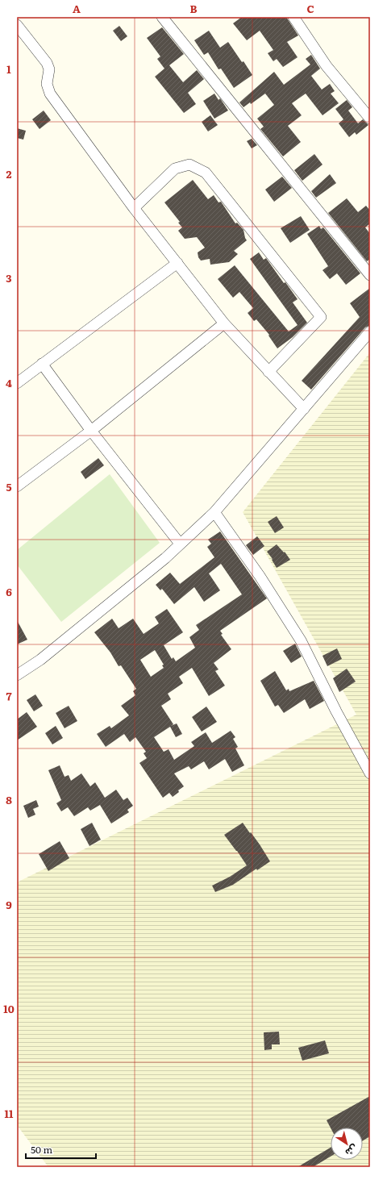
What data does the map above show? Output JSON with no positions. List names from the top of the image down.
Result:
{
  "scale_bar": "50 m",
  "north": "bottom right",
  "grid": {
    "columns": ["A", "B", "C"],
    "rows": [
      "1",
      "2",
      "3",
      "4",
      "5",
      "6",
      "7",
      "8",
      "9",
      "10",
      "11"
    ]
  }
}
